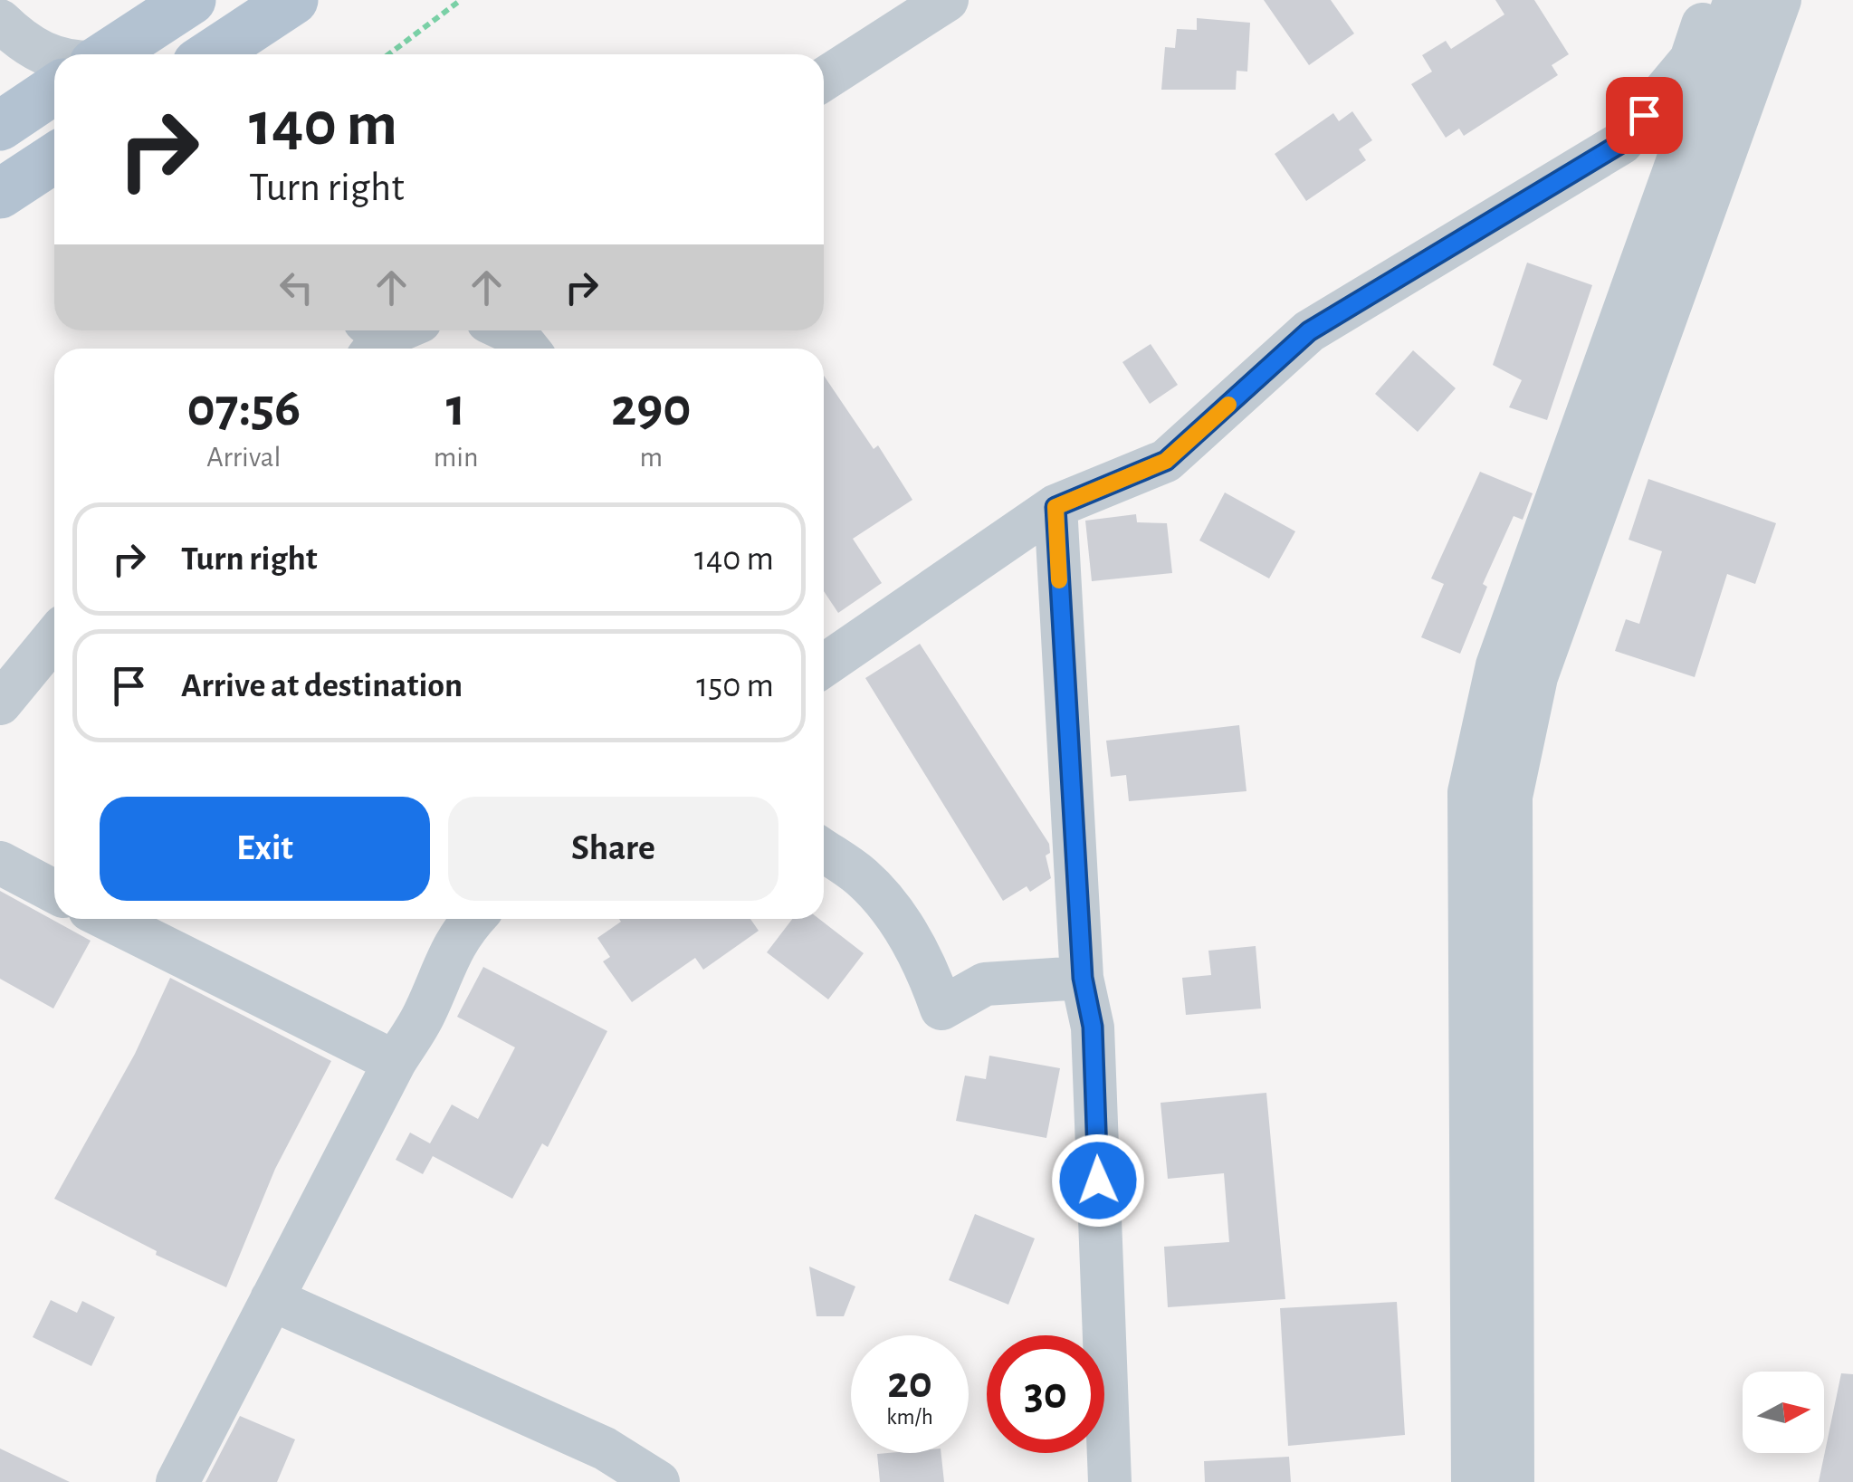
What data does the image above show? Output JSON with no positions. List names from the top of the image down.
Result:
{
  "north": "right",
  "page": {
    "turn": ["140 m", "Turn right"],
    "eta": [
      "07:56",
      "Arrival",
      "1",
      "min",
      "290",
      "m"
    ],
    "list": [
      {
        "name": "Turn right",
        "value": "140 m"
      },
      {
        "name": "Arrive at destination",
        "value": "150 m"
      }
    ],
    "buttons": ["Exit", "Share"],
    "speed": "20 km/h",
    "limit": "30"
  }
}
